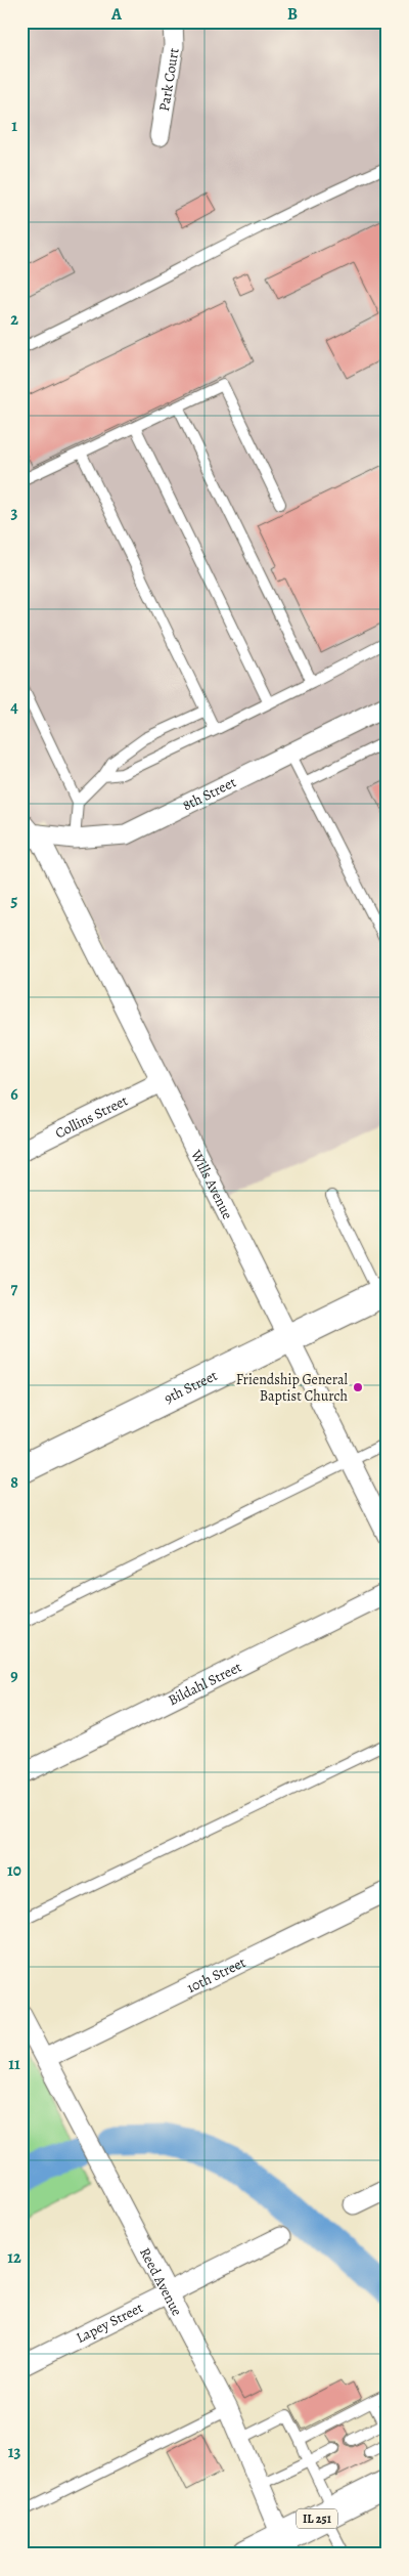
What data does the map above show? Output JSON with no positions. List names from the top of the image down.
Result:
{
  "streets": {
    "street": [
      "Park Court",
      "8th Street",
      "Collins Street",
      "Wills Avenue",
      "9th Street",
      "Bildahl Street",
      "10th Street",
      "Reed Avenue",
      "Lapey Street",
      "IL 251"
    ]
  },
  "crossings": [
    ["8th Street", "Wills Avenue"],
    ["Collins Street", "Wills Avenue"],
    ["Wills Avenue", "9th Street"],
    ["10th Street", "Reed Avenue"],
    ["Reed Avenue", "Lapey Street"],
    ["Reed Avenue", "IL 251"]
  ],
  "places": ["Friendship General Baptist Church"],
  "grid": {
    "columns": ["A", "B"],
    "rows": [
      "1",
      "2",
      "3",
      "4",
      "5",
      "6",
      "7",
      "8",
      "9",
      "10",
      "11",
      "12",
      "13"
    ]
  }
}
